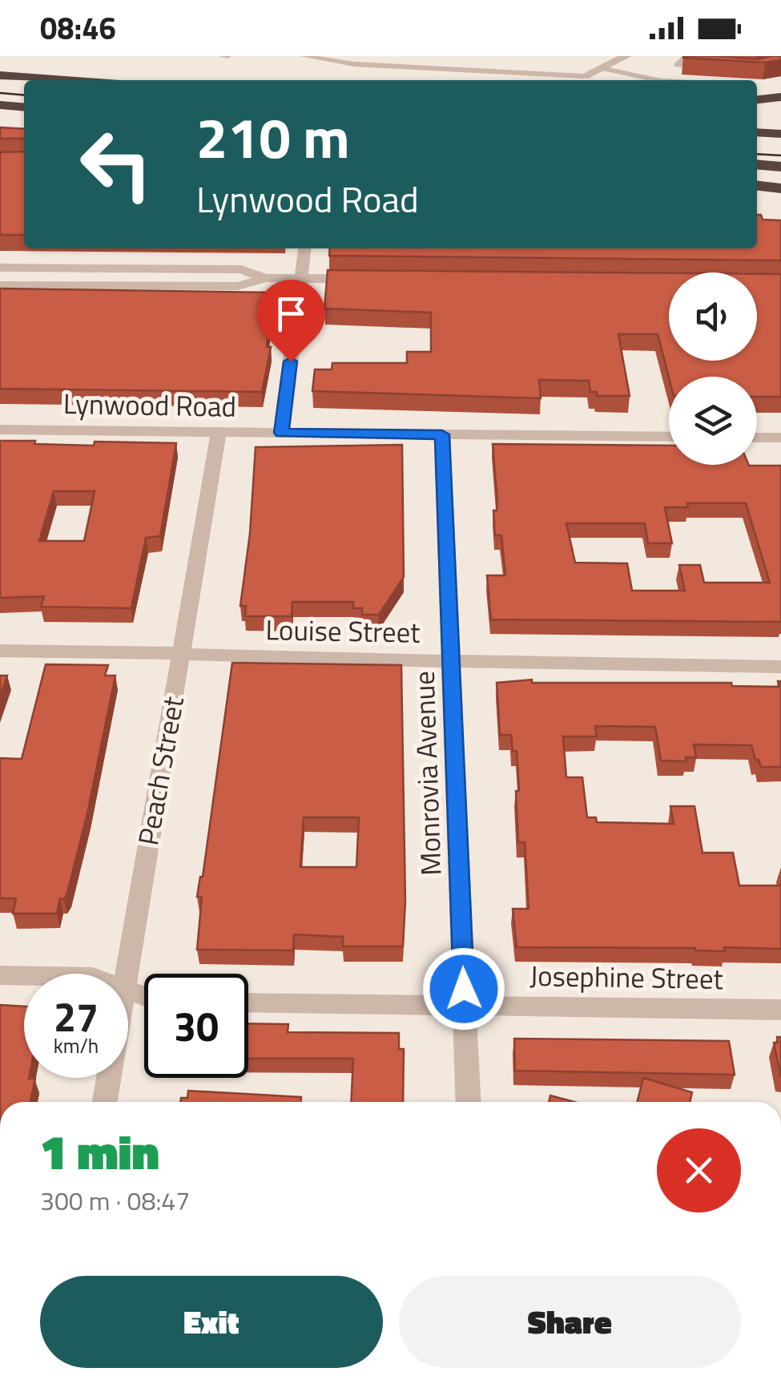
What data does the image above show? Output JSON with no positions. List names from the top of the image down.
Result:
{
  "streets": {
    "street": [
      "Lynwood Road",
      "Louise Street",
      "Peach Street",
      "Monrovia Avenue",
      "Josephine Street"
    ]
  },
  "crossings": [
    ["Lynwood Road", "Peach Street"],
    ["Lynwood Road", "Monrovia Avenue"],
    ["Louise Street", "Peach Street"],
    ["Louise Street", "Monrovia Avenue"],
    ["Monrovia Avenue", "Josephine Street"]
  ],
  "page": {
    "status": "08:46",
    "turn": ["210 m", "Lynwood Road"],
    "speed": "27 km/h",
    "limit": "30",
    "heading": ["1 min", "300 m · 08:47"],
    "buttons": ["Exit", "Share"]
  }
}
